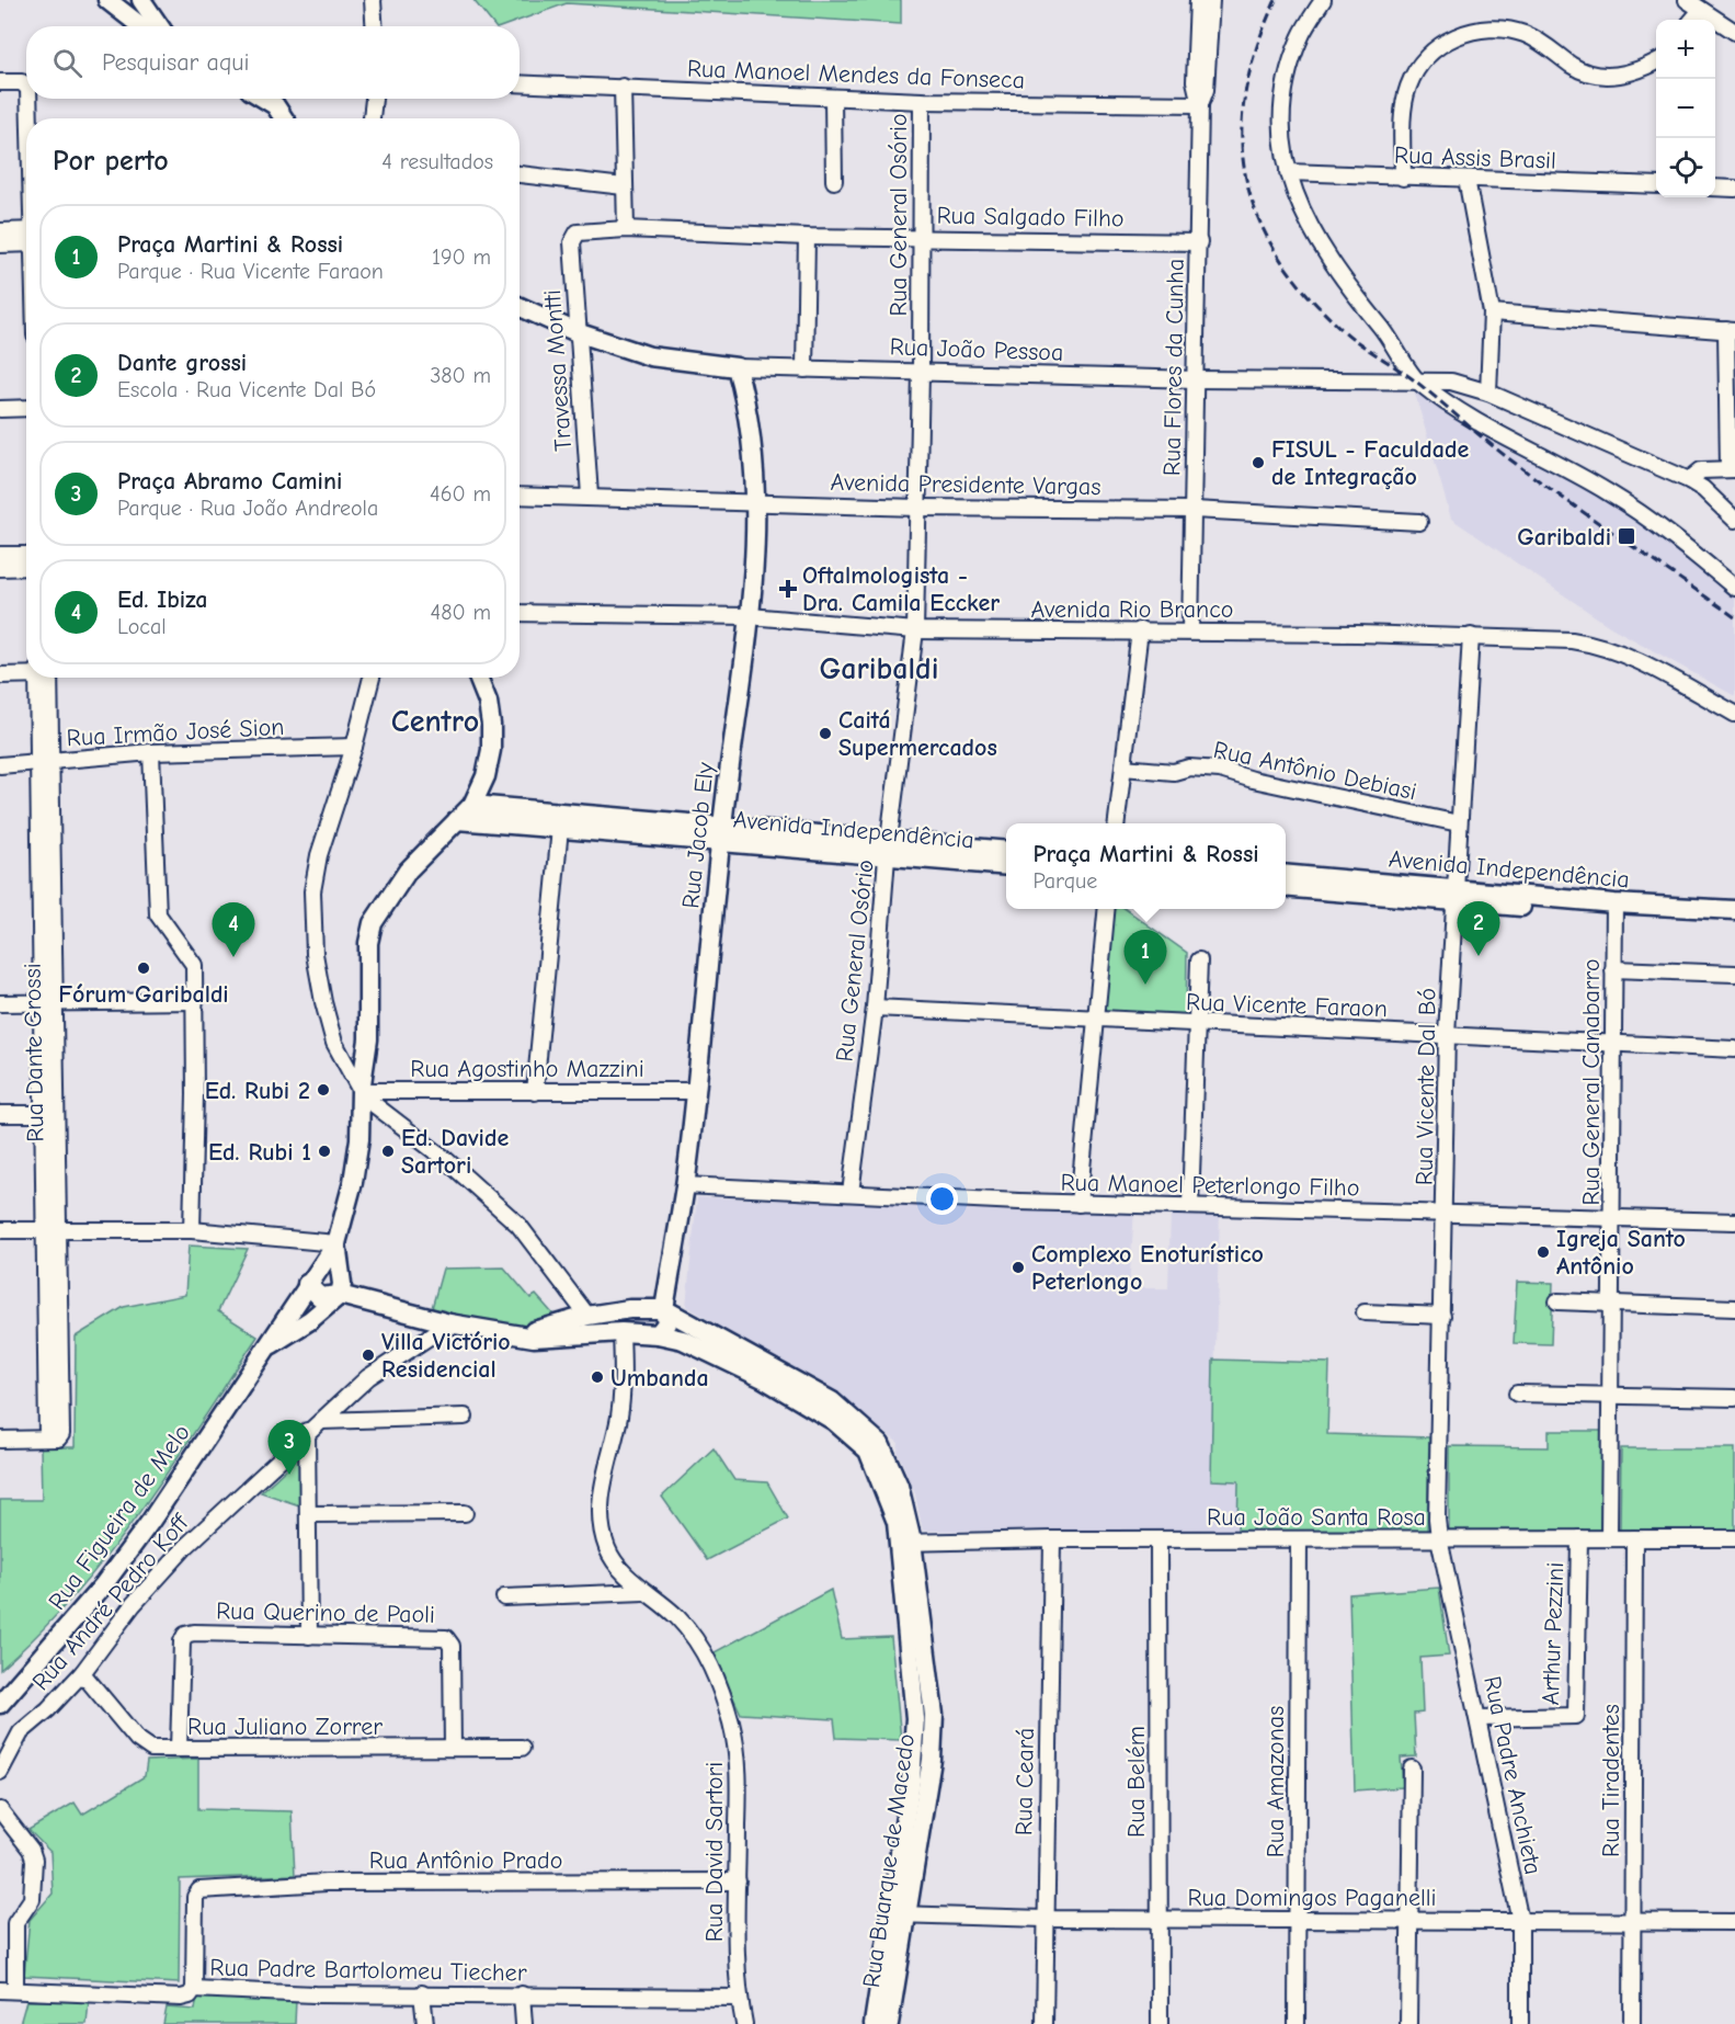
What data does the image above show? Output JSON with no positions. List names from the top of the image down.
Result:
{
  "streets": {
    "main road": [
      "Rua João Pessoa",
      "Avenida Independência",
      "Rua Jacob Ely",
      "Rua Figueira de Melo",
      "Rua Buarque de Macedo"
    ],
    "street": [
      "Rua Manoel Mendes da Fonseca",
      "Rua Assis Brasil",
      "Rua General Osório",
      "Rua Salgado Filho",
      "Rua Flores da Cunha",
      "Travessa Montti",
      "Avenida Presidente Vargas",
      "Avenida Rio Branco",
      "Rua Irmão José Sion",
      "Rua Antônio Debiasi",
      "Rua Vicente Faraon",
      "Rua Dante Grossi",
      "Rua Agostinho Mazzini",
      "Rua General Canabarro",
      "Rua Vicente Dal Bó",
      "Rua Manoel Peterlongo Filho",
      "Rua João Santa Rosa",
      "Rua André Pedro Koff",
      "Rua Querino de Paoli",
      "Arthur Pezzini",
      "Rua Juliano Zorrer",
      "Rua Padre Anchieta",
      "Rua Tiradentes",
      "Rua Ceará",
      "Rua Belém",
      "Rua Amazonas",
      "Rua David Sartori",
      "Rua Antônio Prado",
      "Rua Domingos Paganelli",
      "Rua Padre Bartolomeu Tiecher"
    ]
  },
  "crossings": [
    ["Rua Manoel Mendes da Fonseca", "Rua General Osório"],
    ["Rua Manoel Mendes da Fonseca", "Rua Flores da Cunha"],
    ["Rua General Osório", "Rua Salgado Filho"],
    ["Rua General Osório", "Rua João Pessoa"],
    ["Rua General Osório", "Avenida Presidente Vargas"],
    ["Rua General Osório", "Avenida Rio Branco"],
    ["Rua General Osório", "Avenida Independência"],
    ["Rua General Osório", "Rua Vicente Faraon"],
    ["Rua General Osório", "Rua Manoel Peterlongo Filho"],
    ["Rua Salgado Filho", "Rua Flores da Cunha"],
    ["Rua Salgado Filho", "Travessa Montti"],
    ["Rua João Pessoa", "Rua Flores da Cunha"],
    ["Rua João Pessoa", "Travessa Montti"],
    ["Rua João Pessoa", "Rua Jacob Ely"],
    ["Rua Flores da Cunha", "Avenida Presidente Vargas"],
    ["Rua Flores da Cunha", "Avenida Rio Branco"],
    ["Travessa Montti", "Avenida Presidente Vargas"],
    ["Avenida Presidente Vargas", "Rua Jacob Ely"],
    ["Avenida Rio Branco", "Rua Jacob Ely"],
    ["Avenida Rio Branco", "Rua Vicente Dal Bó"],
    ["Rua Irmão José Sion", "Rua Dante Grossi"],
    ["Rua Antônio Debiasi", "Rua Vicente Dal Bó"],
    ["Avenida Independência", "Rua Jacob Ely"],
    ["Avenida Independência", "Rua General Canabarro"],
    ["Avenida Independência", "Rua Vicente Dal Bó"],
    ["Rua Jacob Ely", "Rua Agostinho Mazzini"],
    ["Rua Jacob Ely", "Rua Manoel Peterlongo Filho"],
    ["Rua Jacob Ely", "Rua Buarque de Macedo"],
    ["Rua Vicente Faraon", "Rua General Canabarro"],
    ["Rua Vicente Faraon", "Rua Vicente Dal Bó"],
    ["Rua General Canabarro", "Rua Manoel Peterlongo Filho"],
    ["Rua General Canabarro", "Rua João Santa Rosa"],
    ["Rua Vicente Dal Bó", "Rua Manoel Peterlongo Filho"],
    ["Rua Vicente Dal Bó", "Rua João Santa Rosa"],
    ["Rua Vicente Dal Bó", "Rua Padre Anchieta"],
    ["Rua Figueira de Melo", "Rua Buarque de Macedo"],
    ["Rua João Santa Rosa", "Arthur Pezzini"],
    ["Rua João Santa Rosa", "Rua Padre Anchieta"],
    ["Rua João Santa Rosa", "Rua Tiradentes"],
    ["Rua João Santa Rosa", "Rua Ceará"],
    ["Rua João Santa Rosa", "Rua Belém"],
    ["Rua João Santa Rosa", "Rua Amazonas"],
    ["Rua João Santa Rosa", "Rua Buarque de Macedo"],
    ["Rua André Pedro Koff", "Rua Juliano Zorrer"],
    ["Rua André Pedro Koff", "Rua Buarque de Macedo"],
    ["Rua Querino de Paoli", "Rua Juliano Zorrer"],
    ["Arthur Pezzini", "Rua Padre Anchieta"],
    ["Rua Padre Anchieta", "Rua Domingos Paganelli"],
    ["Rua Tiradentes", "Rua Domingos Paganelli"],
    ["Rua Ceará", "Rua Domingos Paganelli"],
    ["Rua Belém", "Rua Domingos Paganelli"],
    ["Rua Amazonas", "Rua Domingos Paganelli"],
    ["Rua David Sartori", "Rua Antônio Prado"],
    ["Rua David Sartori", "Rua Buarque de Macedo"],
    ["Rua David Sartori", "Rua Padre Bartolomeu Tiecher"],
    ["Rua Antônio Prado", "Rua Padre Bartolomeu Tiecher"],
    ["Rua Buarque de Macedo", "Rua Domingos Paganelli"]
  ],
  "districts": ["Garibaldi", "Centro"],
  "places": {
    "other": [
      "FISUL - Faculdade de Integração",
      "Caitá Supermercados",
      "Fórum Garibaldi",
      "Ed. Rubi 2",
      "Ed. Rubi 1",
      "Ed. Davide Sartori",
      "Igreja Santo Antônio",
      "Complexo Enoturístico Peterlongo",
      "Villa Victório Residencial",
      "Umbanda"
    ],
    "transit": ["Garibaldi"],
    "health": ["Oftalmologista - Dra. Camila Eccker"]
  },
  "page": {
    "map_buttons": ["+", "−"],
    "search": "Pesquisar aqui",
    "heading": ["Por perto", "4 resultados"],
    "list": [
      {
        "mark": "1",
        "name": "Praça Martini & Rossi",
        "note": "Parque · Rua Vicente Faraon",
        "value": "190 m"
      },
      {
        "mark": "2",
        "name": "Dante grossi",
        "note": "Escola · Rua Vicente Dal Bó",
        "value": "380 m"
      },
      {
        "mark": "3",
        "name": "Praça Abramo Camini",
        "note": "Parque · Rua João Andreola",
        "value": "460 m"
      },
      {
        "mark": "4",
        "name": "Ed. Ibiza",
        "note": "Local",
        "value": "480 m"
      }
    ],
    "popup": ["Praça Martini & Rossi", "Parque"],
    "pins": [
      "2",
      "4",
      "1",
      "3"
    ]
  }
}
